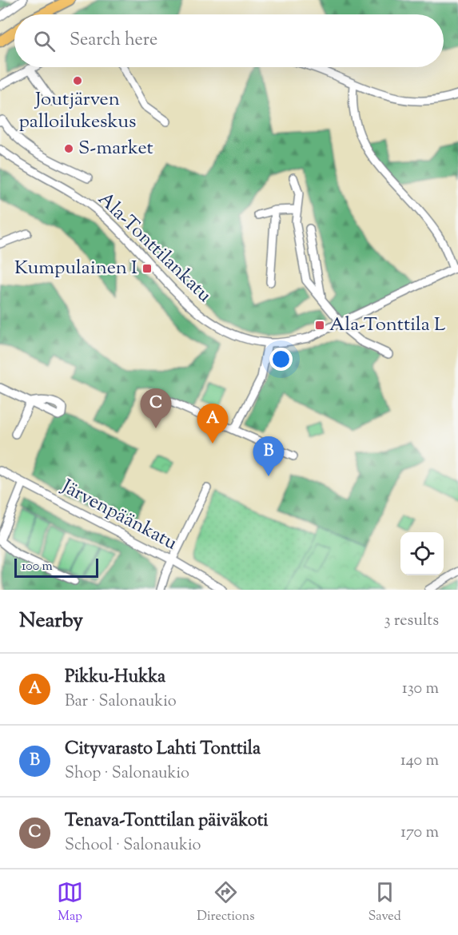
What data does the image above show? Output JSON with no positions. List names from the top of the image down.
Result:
{
  "streets": {
    "street": ["Ala-Tonttilankatu", "Järvenpäänkatu"]
  },
  "places": {
    "other": ["Joutjärven palloilukeskus", "S-market"],
    "transit": ["Kumpulainen I", "Ala-Tonttila L"]
  },
  "scale_bar": "100 m",
  "page": {
    "search": "Search here",
    "pins": ["C", "A", "B"],
    "scale": "100 m",
    "heading": ["Nearby", "3 results"],
    "list": [
      {
        "mark": "A",
        "name": "Pikku-Hukka",
        "note": "Bar · Salonaukio",
        "value": "130 m"
      },
      {
        "mark": "B",
        "name": "Cityvarasto Lahti Tonttila",
        "note": "Shop · Salonaukio",
        "value": "140 m"
      },
      {
        "mark": "C",
        "name": "Tenava-Tonttilan päiväkoti",
        "note": "School · Salonaukio",
        "value": "170 m"
      }
    ],
    "nav": ["Map", "Directions", "Saved"]
  }
}
